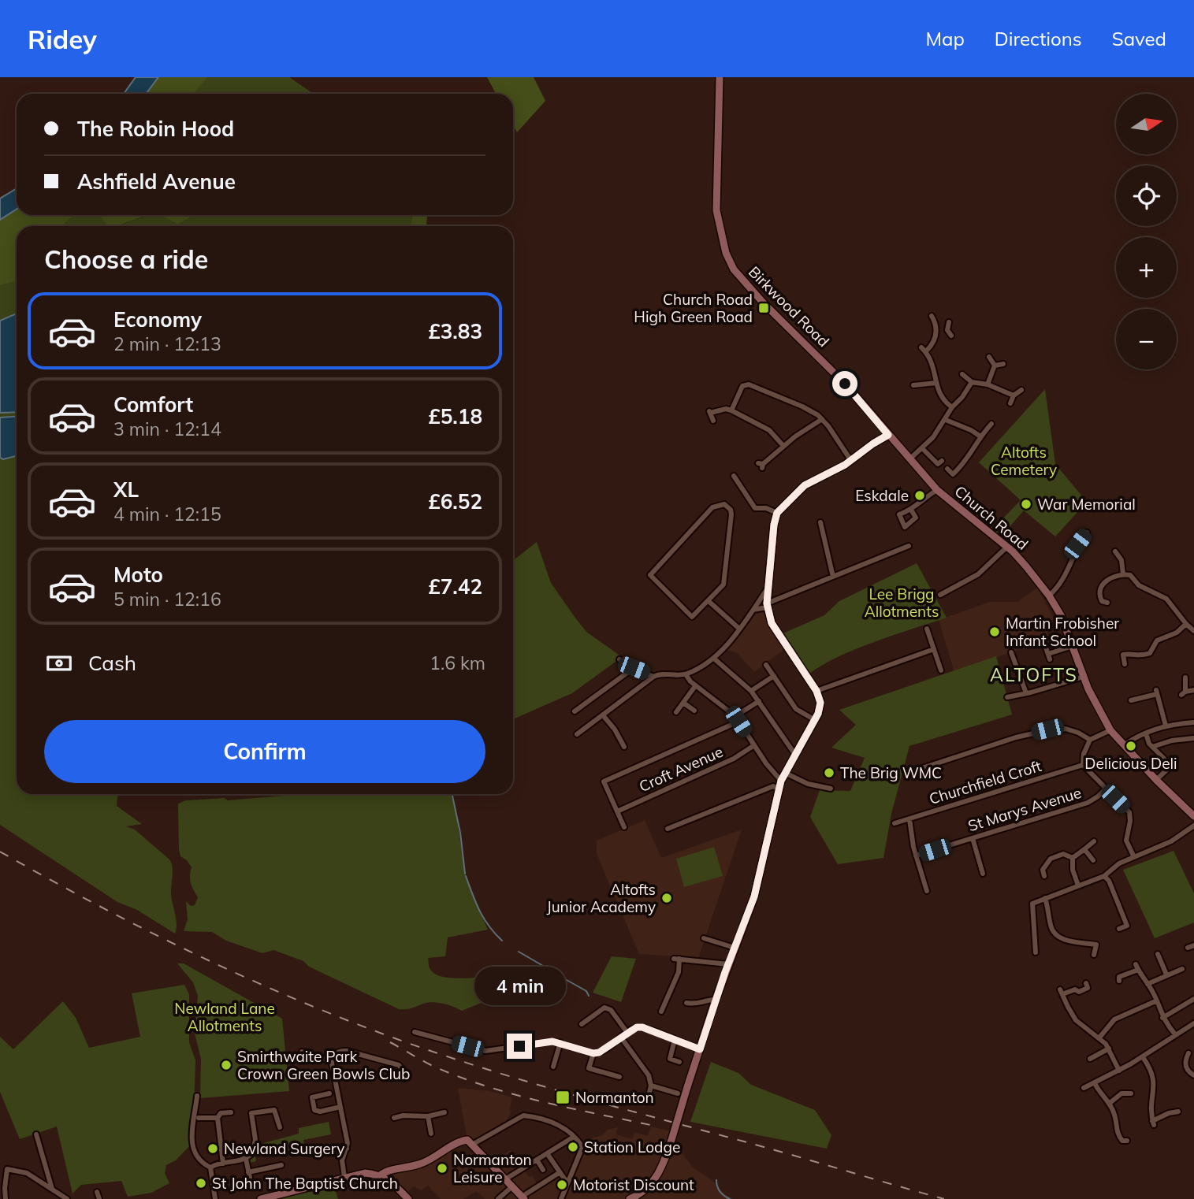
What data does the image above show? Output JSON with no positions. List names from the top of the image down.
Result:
{
  "streets": {
    "street": [
      "Birkwood Road",
      "Church Road",
      "Croft Avenue",
      "Churchfield Croft",
      "St Marys Avenue"
    ]
  },
  "crossings": [
    ["Birkwood Road", "Church Road"]
  ],
  "districts": ["ALTOFTS"],
  "parks": ["Altofts Cemetery", "Lee Brigg Allotments", "Newland Lane Allotments"],
  "places": {
    "transit": ["Church Road High Green Road", "Normanton"],
    "other": [
      "Eskdale",
      "War Memorial",
      "Martin Frobisher Infant School",
      "Delicious Deli",
      "The Brig WMC",
      "Altofts Junior Academy",
      "Smirthwaite Park Crown Green Bowls Club",
      "Station Lodge",
      "Newland Surgery",
      "Normanton Leisure",
      "St John The Baptist Church",
      "Motorist Discount"
    ]
  },
  "north": "right",
  "page": {
    "header": "Ridey",
    "nav": ["Map", "Directions", "Saved"],
    "map_buttons": ["+", "−"],
    "banner": ["The Robin Hood", "Ashfield Avenue"],
    "heading": "Choose a ride",
    "list": [
      {
        "name": "Economy",
        "note": "2 min · 12:13",
        "value": "£3.83"
      },
      {
        "name": "Comfort",
        "note": "3 min · 12:14",
        "value": "£5.18"
      },
      {
        "name": "XL",
        "note": "4 min · 12:15",
        "value": "£6.52"
      },
      {
        "name": "Moto",
        "note": "5 min · 12:16",
        "value": "£7.42"
      }
    ],
    "pay": ["Cash", "1.6 km"],
    "buttons": "Confirm",
    "bubble": "4 min"
  }
}
